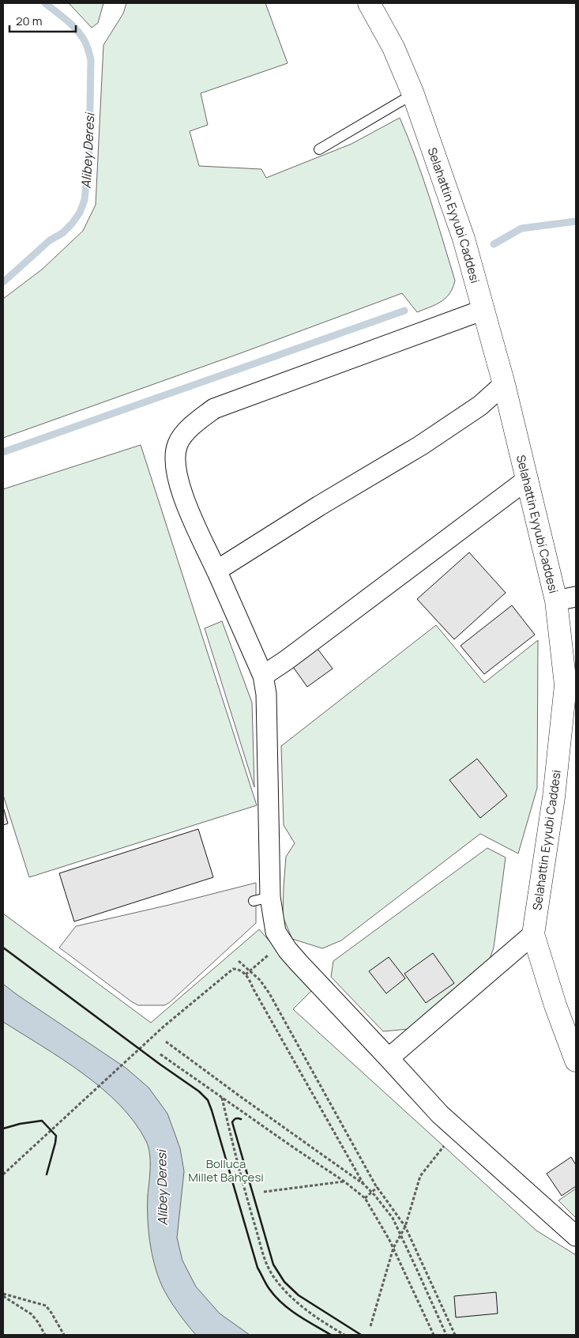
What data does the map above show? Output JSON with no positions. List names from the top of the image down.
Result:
{
  "streets": {
    "street": ["Selahattin Eyyubi Caddesi"]
  },
  "water": ["Alibey Deresi"],
  "parks": ["Bolluca Millet Bahçesi"],
  "scale_bar": "20 m"
}
